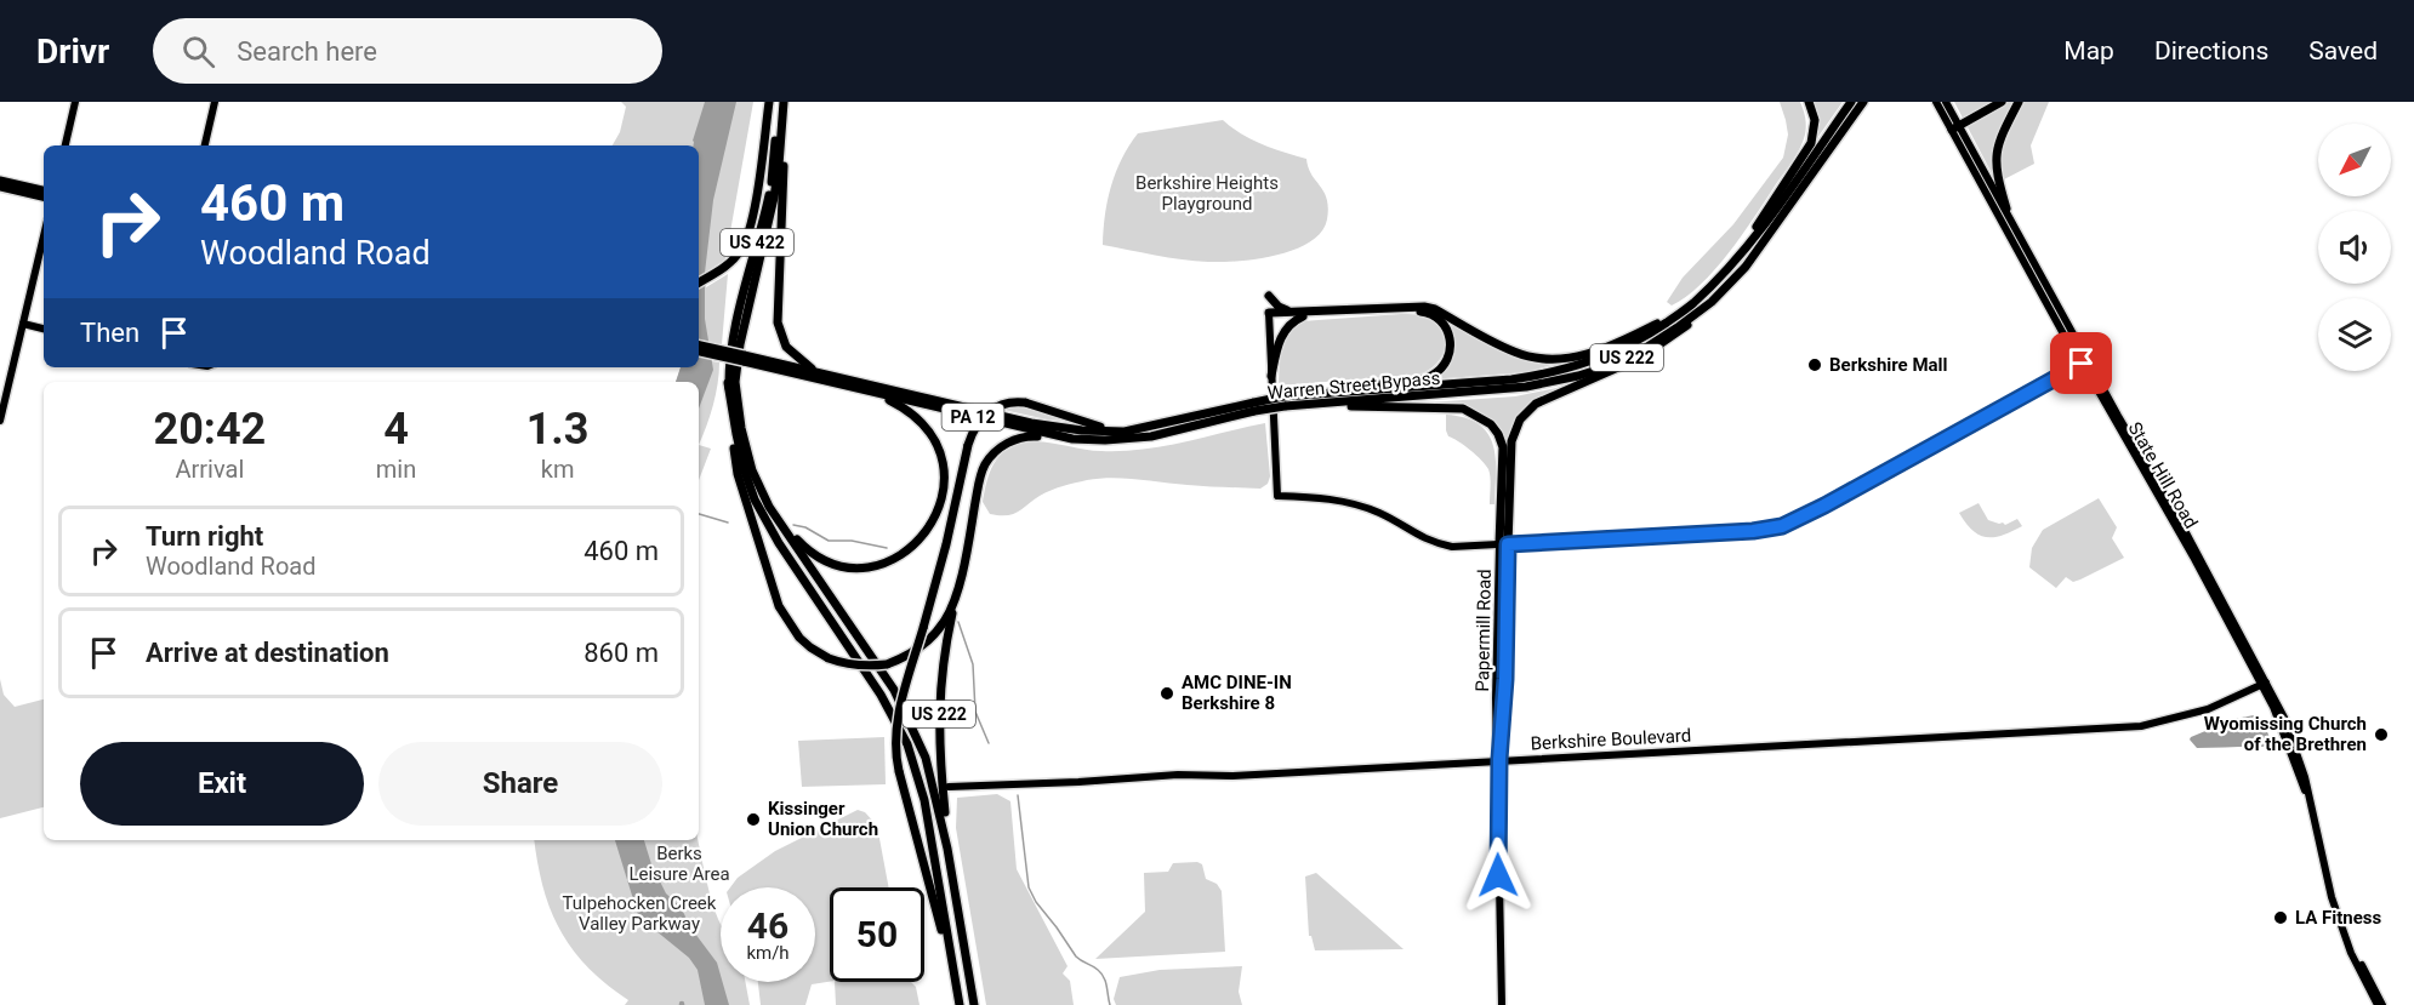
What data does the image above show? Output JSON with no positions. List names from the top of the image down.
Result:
{
  "streets": {
    "highway": [
      "US 422",
      "US 222",
      "Warren Street Bypass",
      "PA 12"
    ],
    "main road": ["State Hill Road", "Papermill Road", "Berkshire Boulevard"]
  },
  "crossings": [
    ["US 422", "US 222"],
    ["US 422", "Warren Street Bypass"],
    ["US 222", "Warren Street Bypass"],
    ["State Hill Road", "Berkshire Boulevard"],
    ["Papermill Road", "Berkshire Boulevard"]
  ],
  "parks": ["Berkshire Heights Playground", "Berks Leisure Area", "Tulpehocken Creek Valley Parkway"],
  "places": [
    "Berkshire Mall",
    "AMC DINE-IN Berkshire 8",
    "Wyomissing Church of the Brethren",
    "Kissinger Union Church",
    "LA Fitness"
  ],
  "north": "bottom left",
  "page": {
    "header": "Drivr",
    "search": "Search here",
    "nav": ["Map", "Directions", "Saved"],
    "turn": ["460 m", "Woodland Road"],
    "then": "Then",
    "eta": [
      "20:42",
      "Arrival",
      "4",
      "min",
      "1.3",
      "km"
    ],
    "list": [
      {
        "name": "Turn right",
        "note": "Woodland Road",
        "value": "460 m"
      },
      {
        "name": "Arrive at destination",
        "value": "860 m"
      }
    ],
    "buttons": ["Exit", "Share"],
    "speed": "46 km/h",
    "limit": "50"
  }
}
